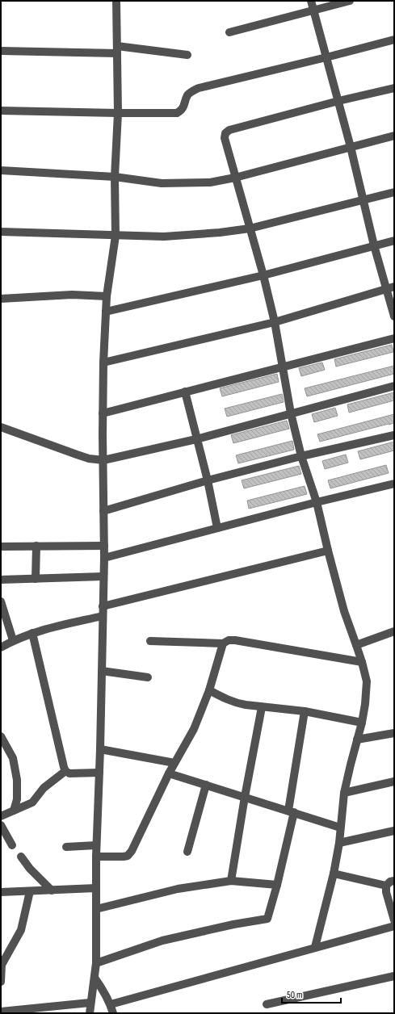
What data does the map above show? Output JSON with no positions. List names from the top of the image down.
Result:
{
  "scale_bar": "50 m"
}
